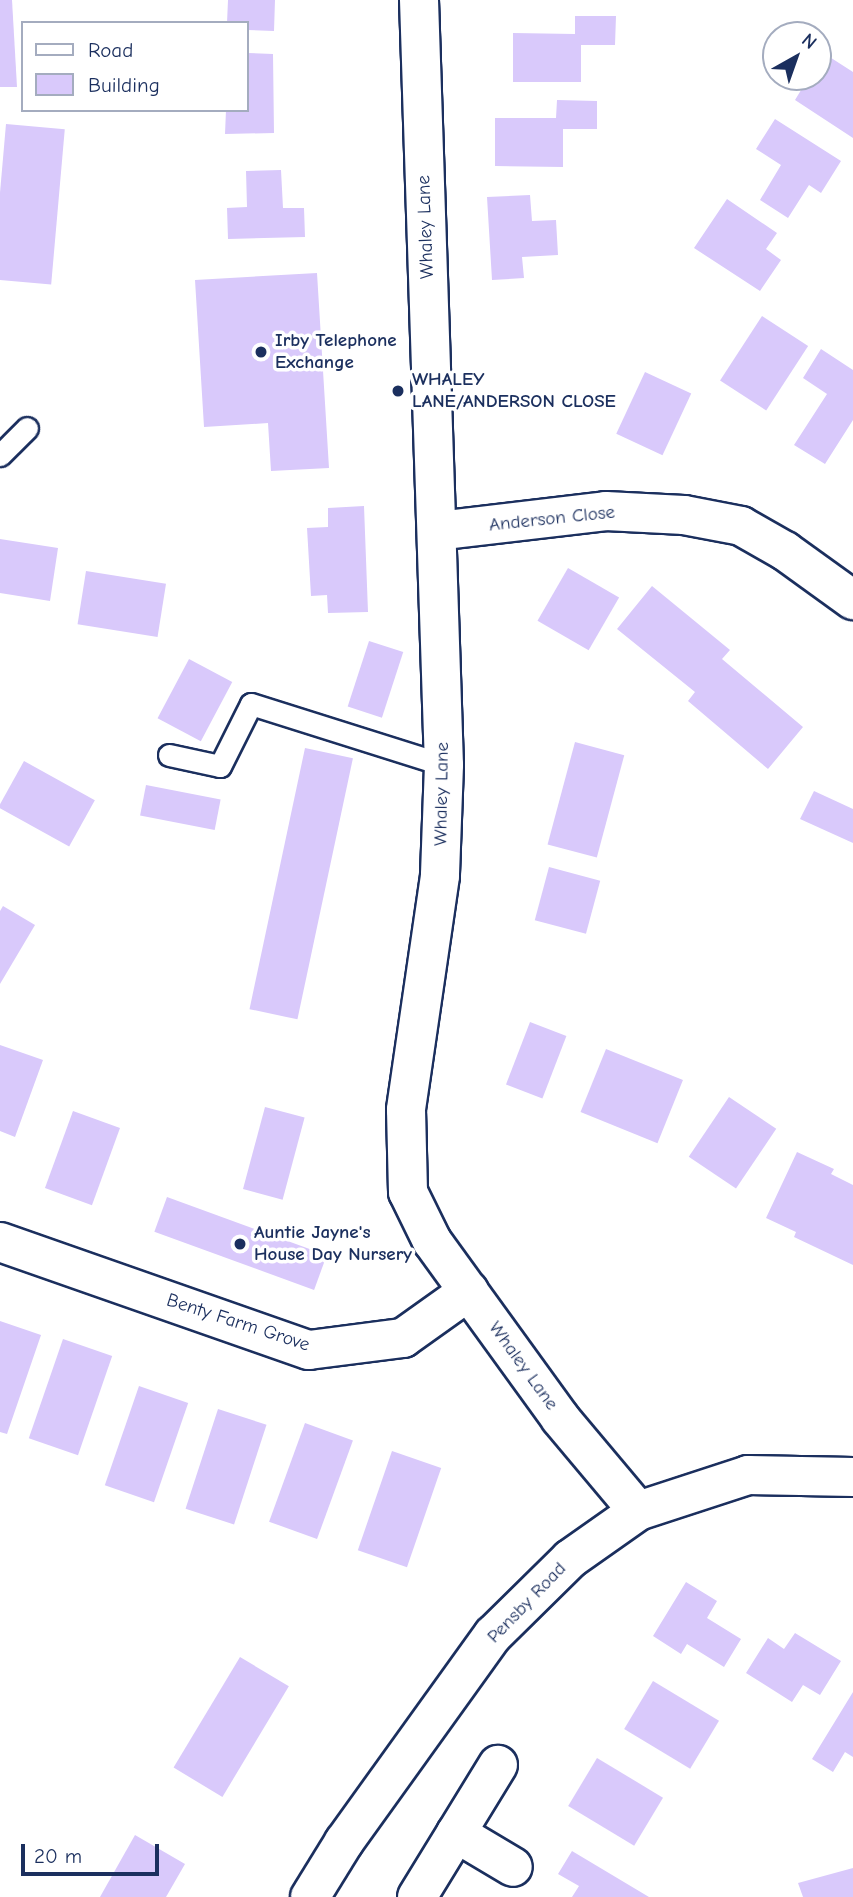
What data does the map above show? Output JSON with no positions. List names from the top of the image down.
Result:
{
  "streets": {
    "street": [
      "Whaley Lane",
      "Anderson Close",
      "Benty Farm Grove",
      "Pensby Road"
    ]
  },
  "crossings": [
    ["Whaley Lane", "Anderson Close"],
    ["Whaley Lane", "Benty Farm Grove"],
    ["Whaley Lane", "Pensby Road"]
  ],
  "places": ["Irby Telephone Exchange", "WHALEY LANE/ANDERSON CLOSE", "Auntie Jayne's House Day Nursery"],
  "legend": ["Road", "Building"],
  "scale_bar": "20 m",
  "north": "top right"
}
